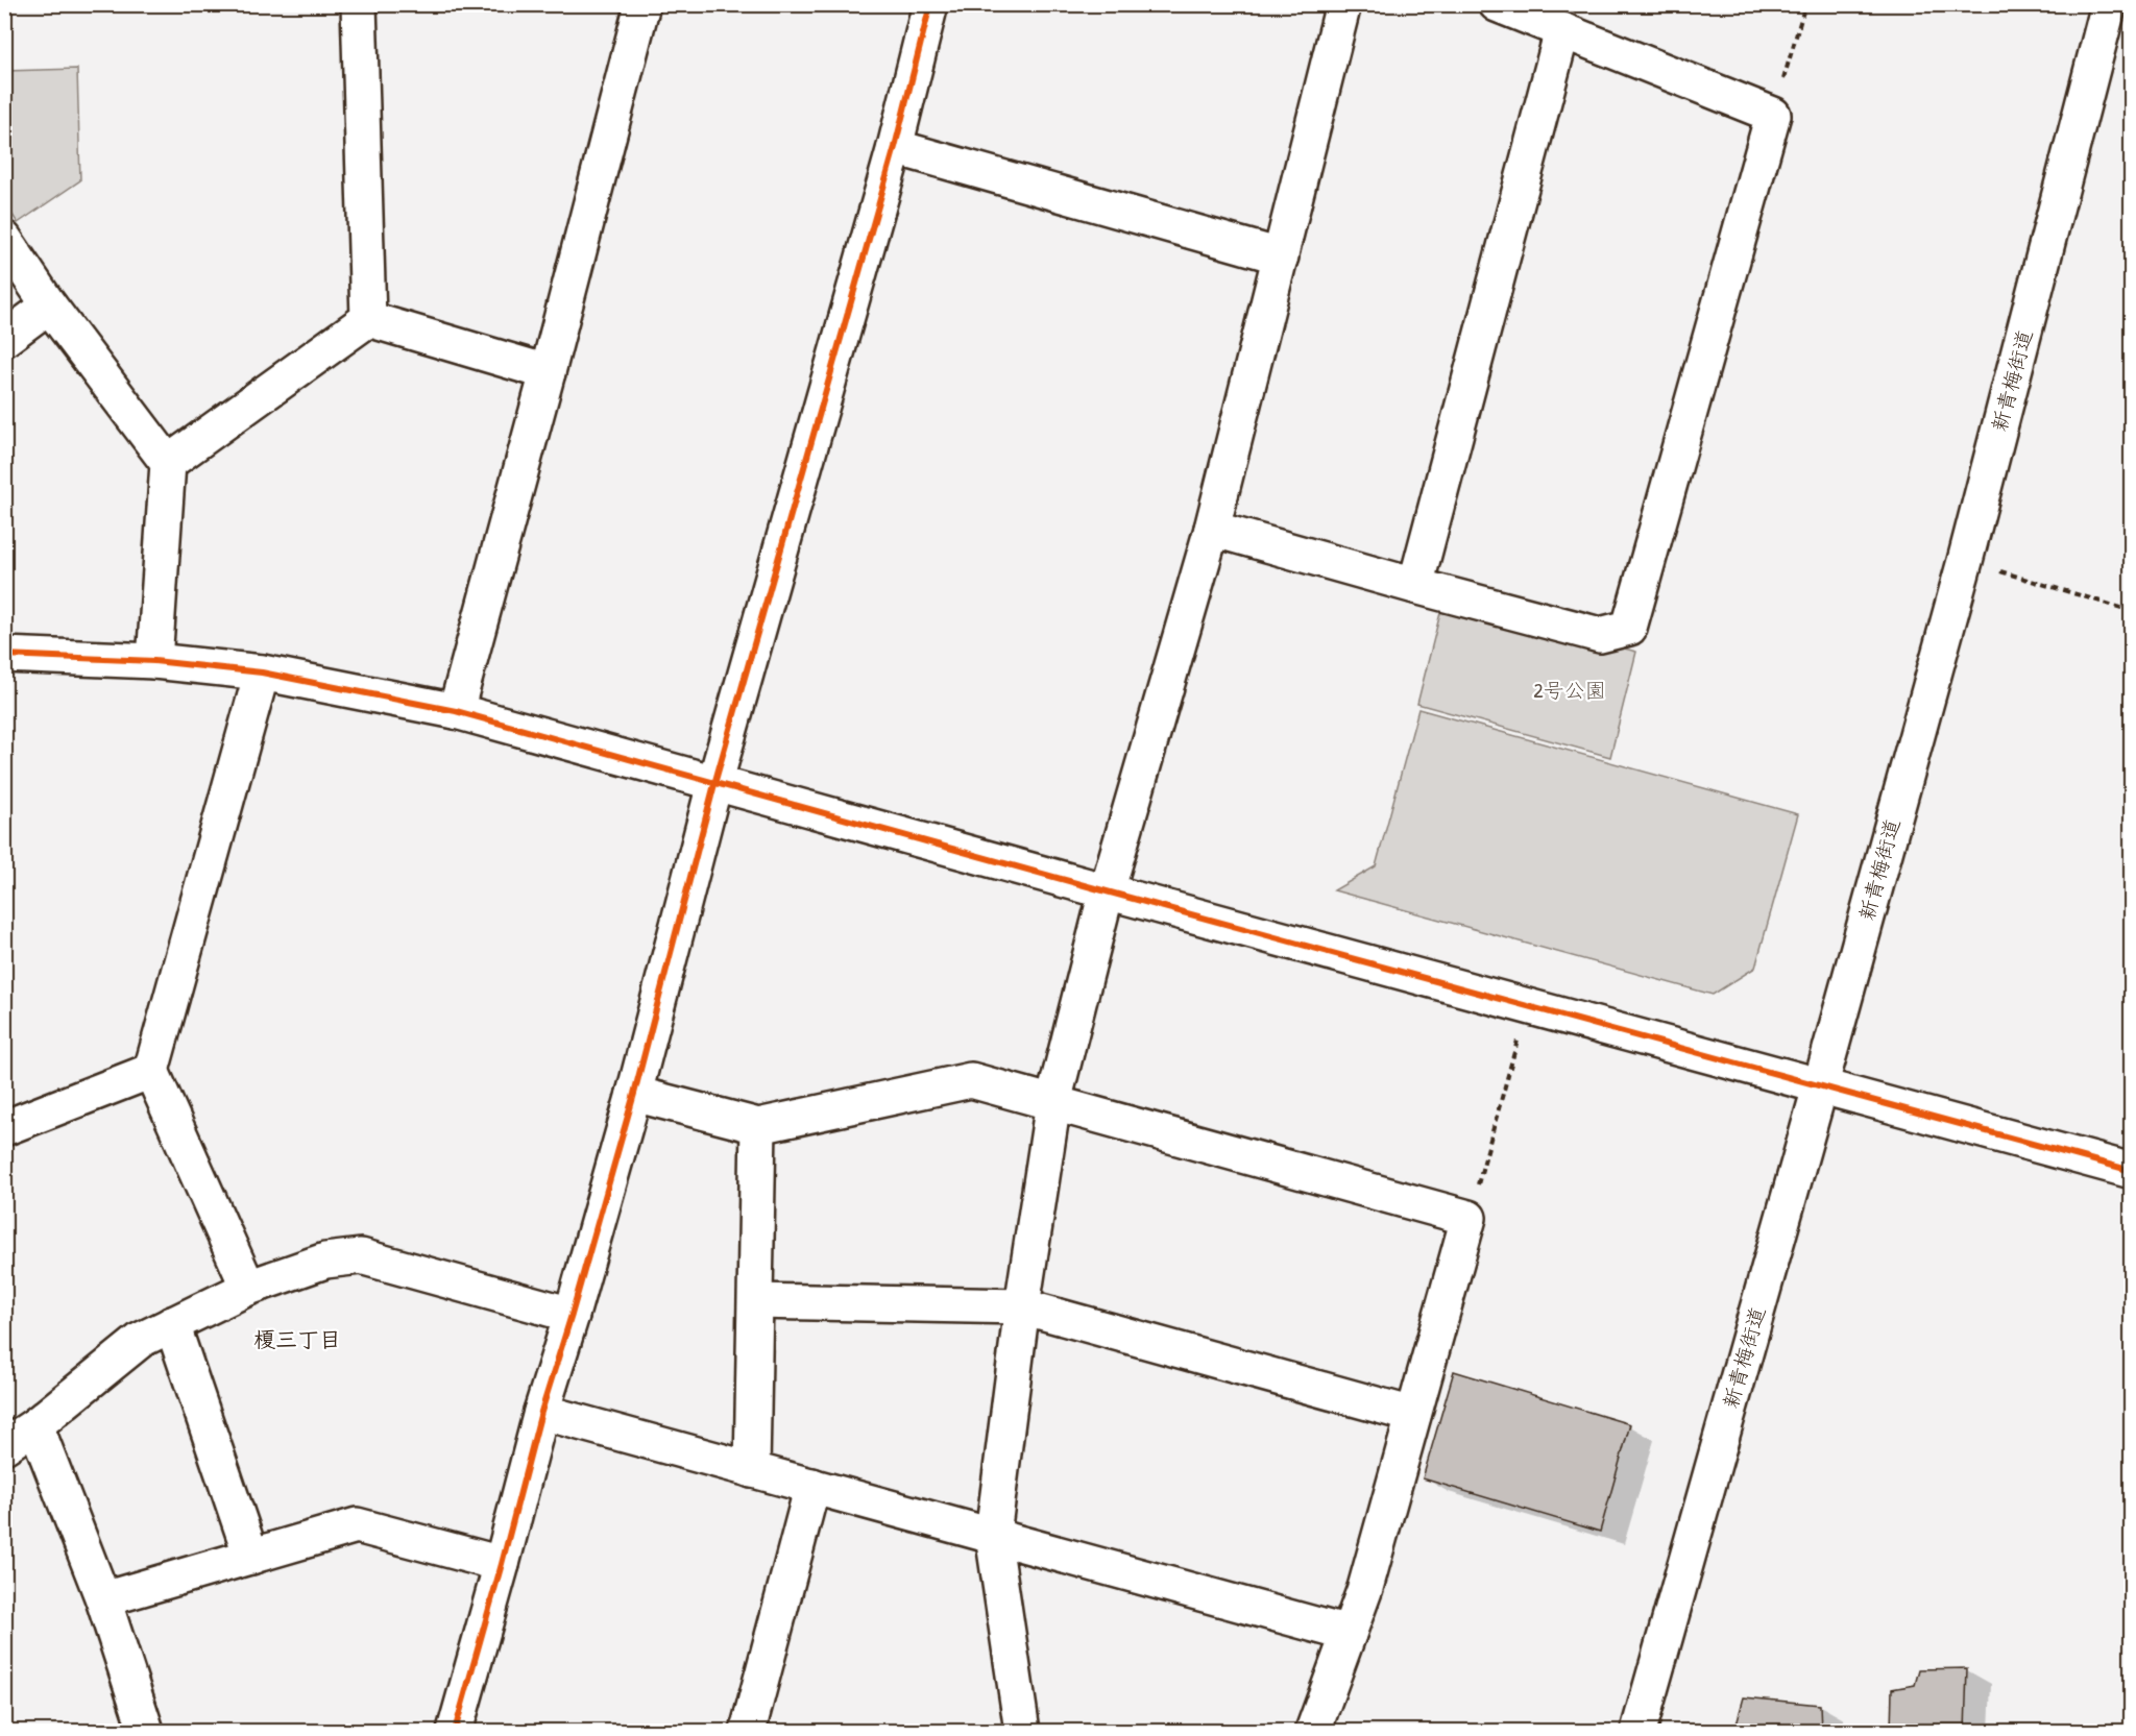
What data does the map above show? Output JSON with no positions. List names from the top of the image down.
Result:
{
  "streets": {
    "street": ["新青梅街道"]
  },
  "districts": ["榎三丁目"],
  "parks": ["2号公園"]
}
